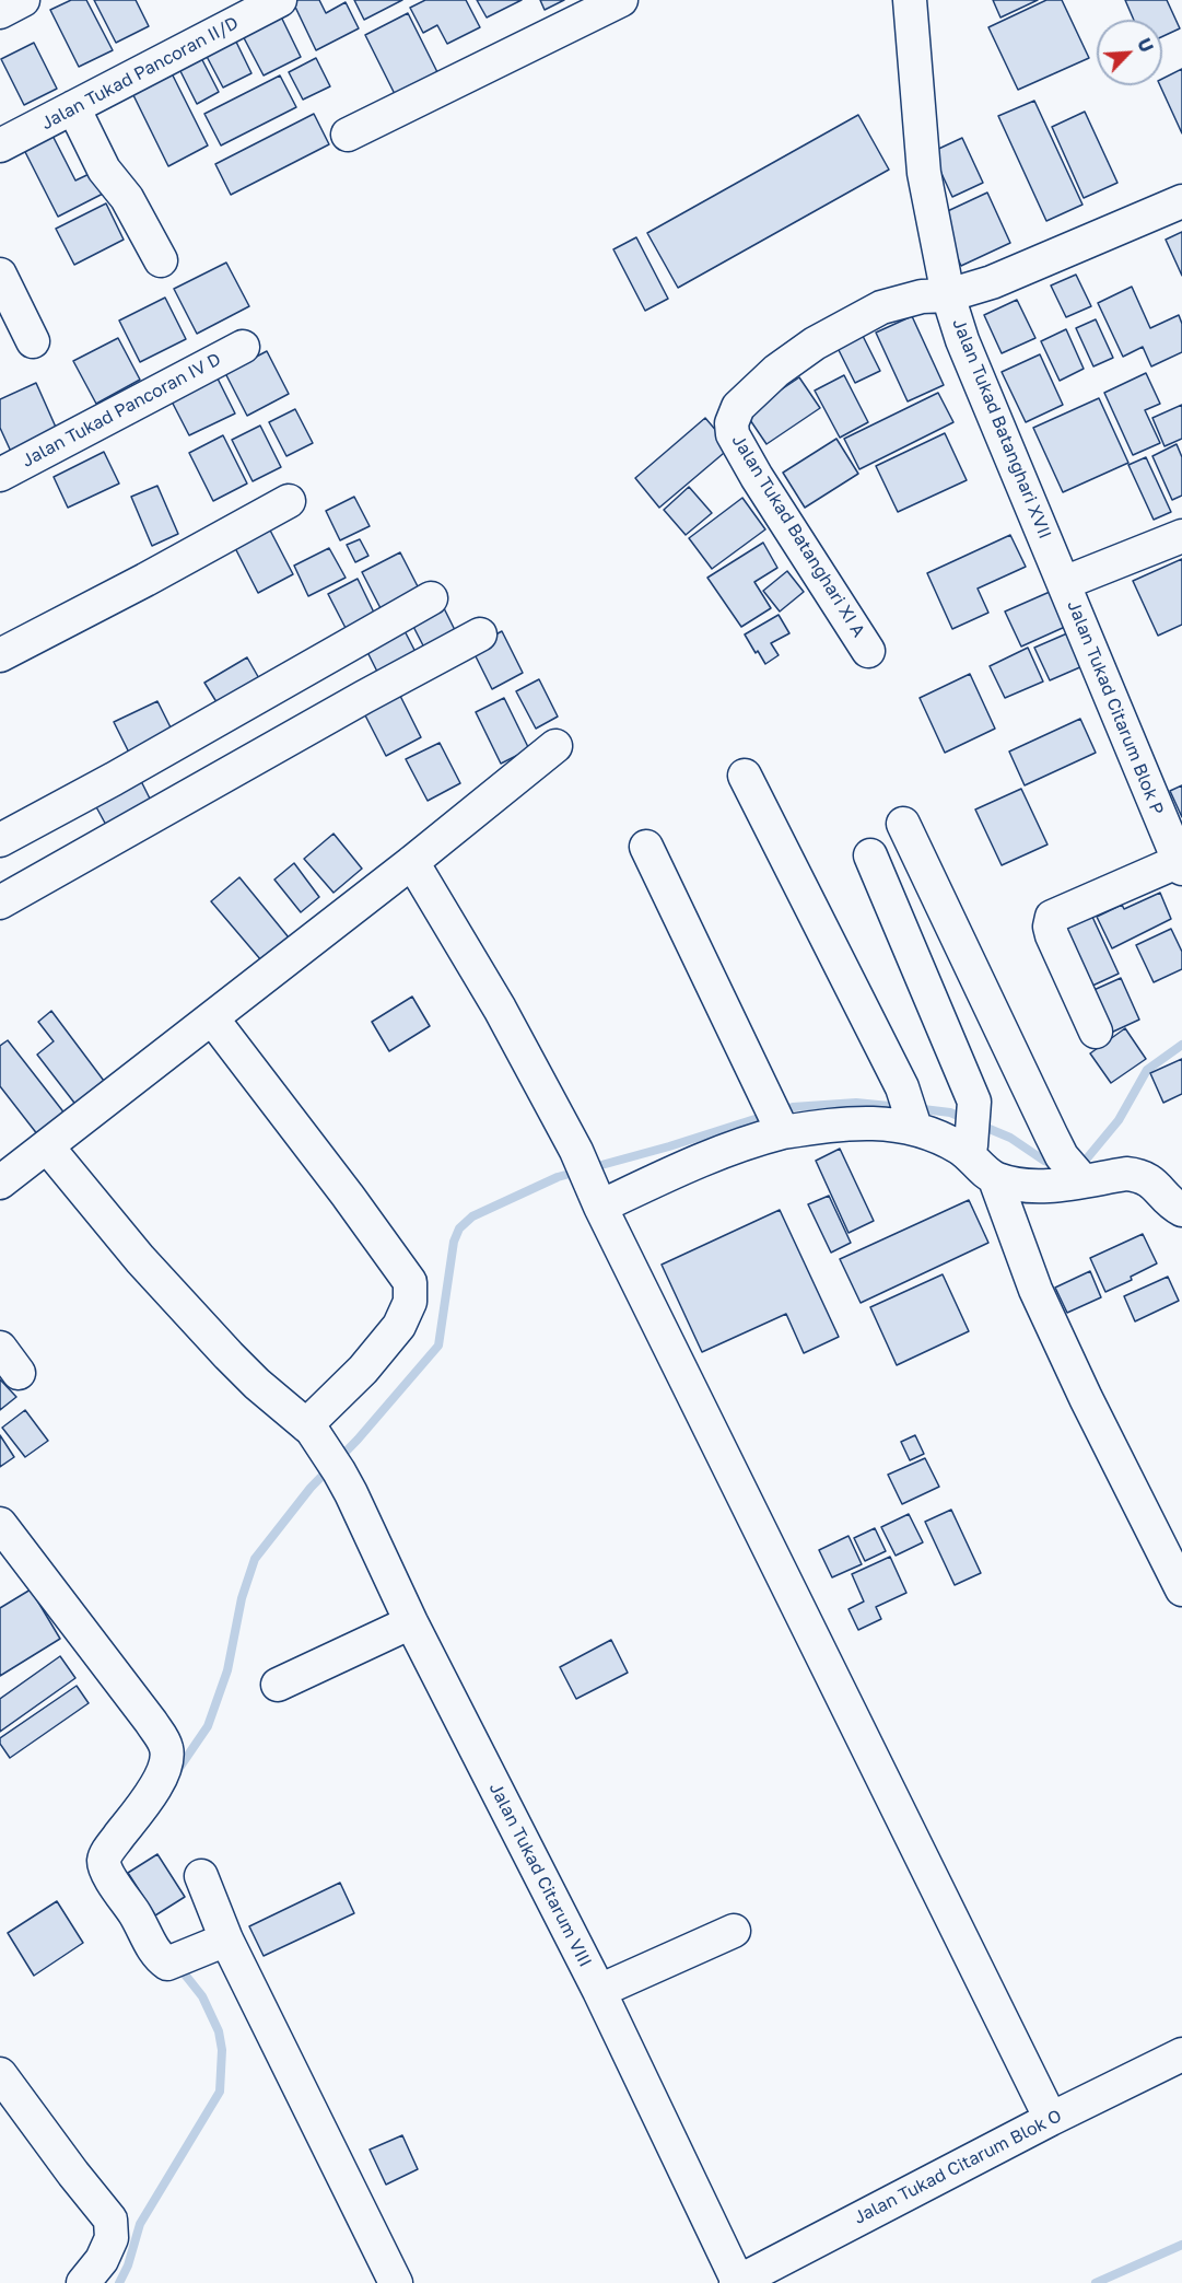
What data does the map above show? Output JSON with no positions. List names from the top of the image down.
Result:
{
  "streets": {
    "street": [
      "Jalan Tukad Pancoran II/D",
      "Jalan Tukad Pancoran IV D",
      "Jalan Tukad Batanghari XVII",
      "Jalan Tukad Batanghari XI A",
      "Jalan Tukad Citarum Blok P",
      "Jalan Tukad Citarum VIII",
      "Jalan Tukad Citarum Blok O"
    ]
  },
  "crossings": [
    ["Jalan Tukad Batanghari XVII", "Jalan Tukad Batanghari XI A"],
    ["Jalan Tukad Batanghari XVII", "Jalan Tukad Citarum Blok P"],
    ["Jalan Tukad Citarum VIII", "Jalan Tukad Citarum Blok O"]
  ],
  "north": "top right"
}
